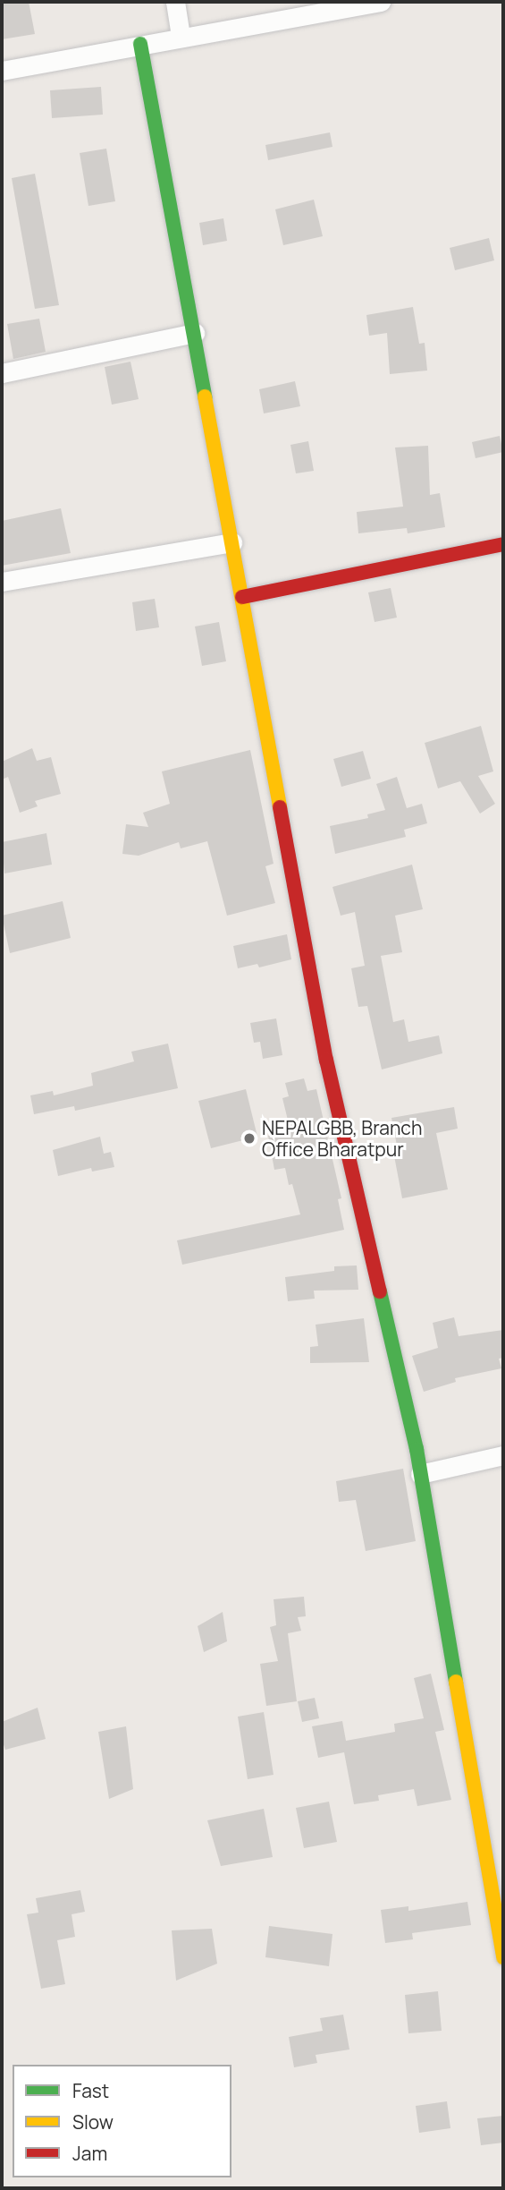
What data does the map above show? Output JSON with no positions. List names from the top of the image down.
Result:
{
  "places": ["NEPALGBB, Branch Office Bharatpur"],
  "legend": ["Fast", "Slow", "Jam"]
}
